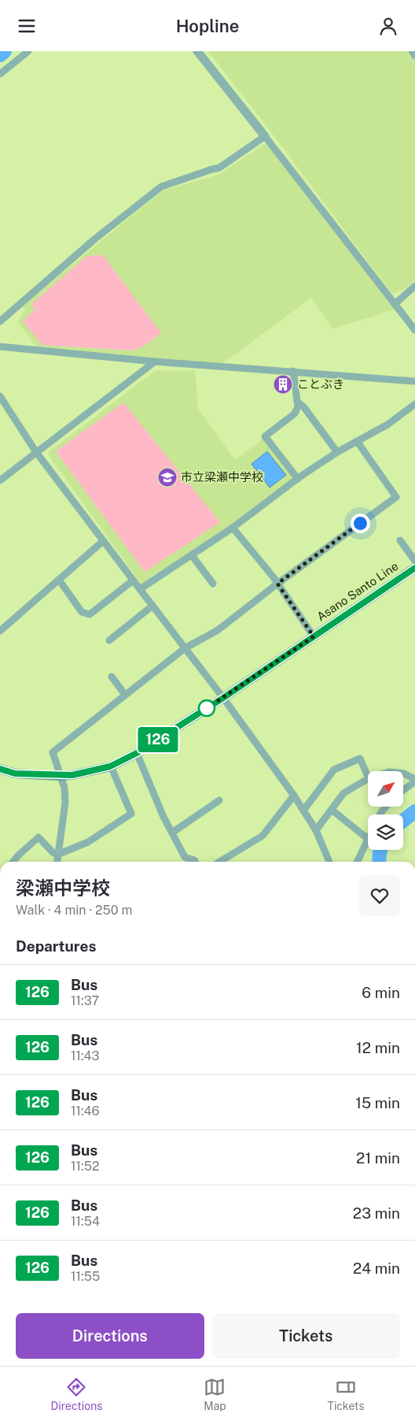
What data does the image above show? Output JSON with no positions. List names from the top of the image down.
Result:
{
  "streets": {
    "main road": ["Asano Santo Line"]
  },
  "places": {
    "building": ["ことぶき"],
    "school or university": ["市立梁瀬中学校"]
  },
  "lines": ["bus line 126"],
  "north": "top right",
  "page": {
    "header": "Hopline",
    "on_map": "126",
    "heading": [
      ["梁瀬中学校", "Walk · 4 min · 250 m"],
      "Departures"
    ],
    "list": [
      {
        "mark": "126",
        "name": "Bus",
        "note": "11:37",
        "value": "6 min"
      },
      {
        "mark": "126",
        "name": "Bus",
        "note": "11:43",
        "value": "12 min"
      },
      {
        "mark": "126",
        "name": "Bus",
        "note": "11:46",
        "value": "15 min"
      },
      {
        "mark": "126",
        "name": "Bus",
        "note": "11:52",
        "value": "21 min"
      },
      {
        "mark": "126",
        "name": "Bus",
        "note": "11:54",
        "value": "23 min"
      },
      {
        "mark": "126",
        "name": "Bus",
        "note": "11:55",
        "value": "24 min"
      }
    ],
    "buttons": ["Directions", "Tickets"],
    "tabs": ["Directions", "Map", "Tickets"]
  }
}
